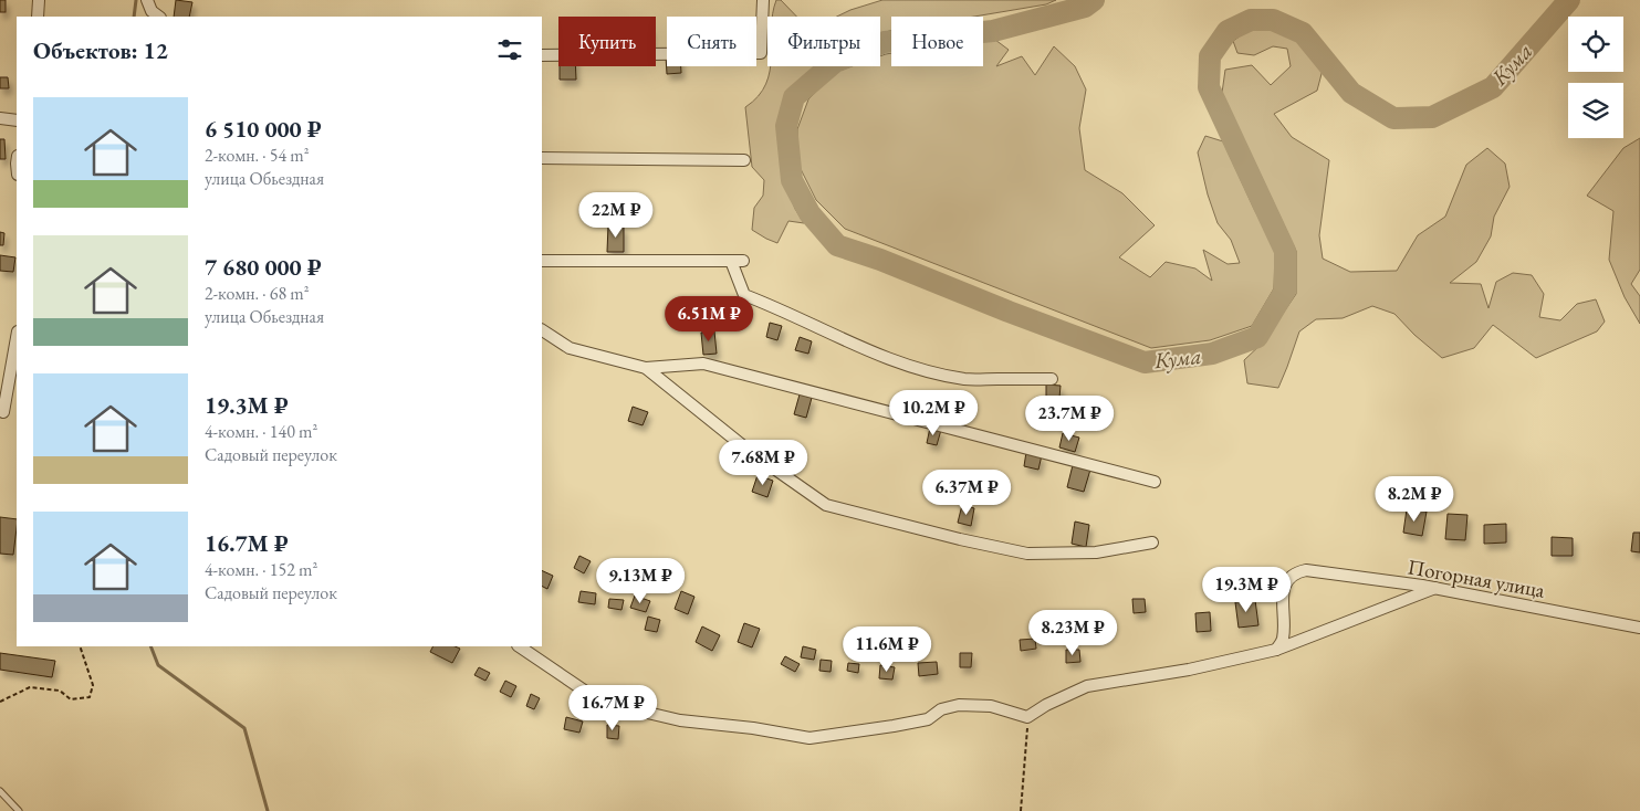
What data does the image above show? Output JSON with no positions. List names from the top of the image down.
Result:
{
  "streets": {
    "street": ["Погорная улица"]
  },
  "water": ["Кума"],
  "page": {
    "chip": [
      "Купить",
      "Снять",
      "Фильтры",
      "Новое"
    ],
    "heading": "Объектов: 12",
    "list": [
      {
        "name": "6 510 000 ₽",
        "note": "2-комн. · 54 m² · улица Обьездная"
      },
      {
        "name": "7 680 000 ₽",
        "note": "2-комн. · 68 m² · улица Обьездная"
      },
      {
        "name": "19.3M ₽",
        "note": "4-комн. · 140 m² · Садовый переулок"
      },
      {
        "name": "16.7M ₽",
        "note": "4-комн. · 152 m² · Садовый переулок"
      }
    ],
    "price": [
      "22M ₽",
      "6.51M ₽",
      "10.2M ₽",
      "23.7M ₽",
      "7.68M ₽",
      "6.37M ₽",
      "8.2M ₽",
      "9.13M ₽",
      "19.3M ₽",
      "8.23M ₽",
      "11.6M ₽",
      "16.7M ₽"
    ]
  }
}
